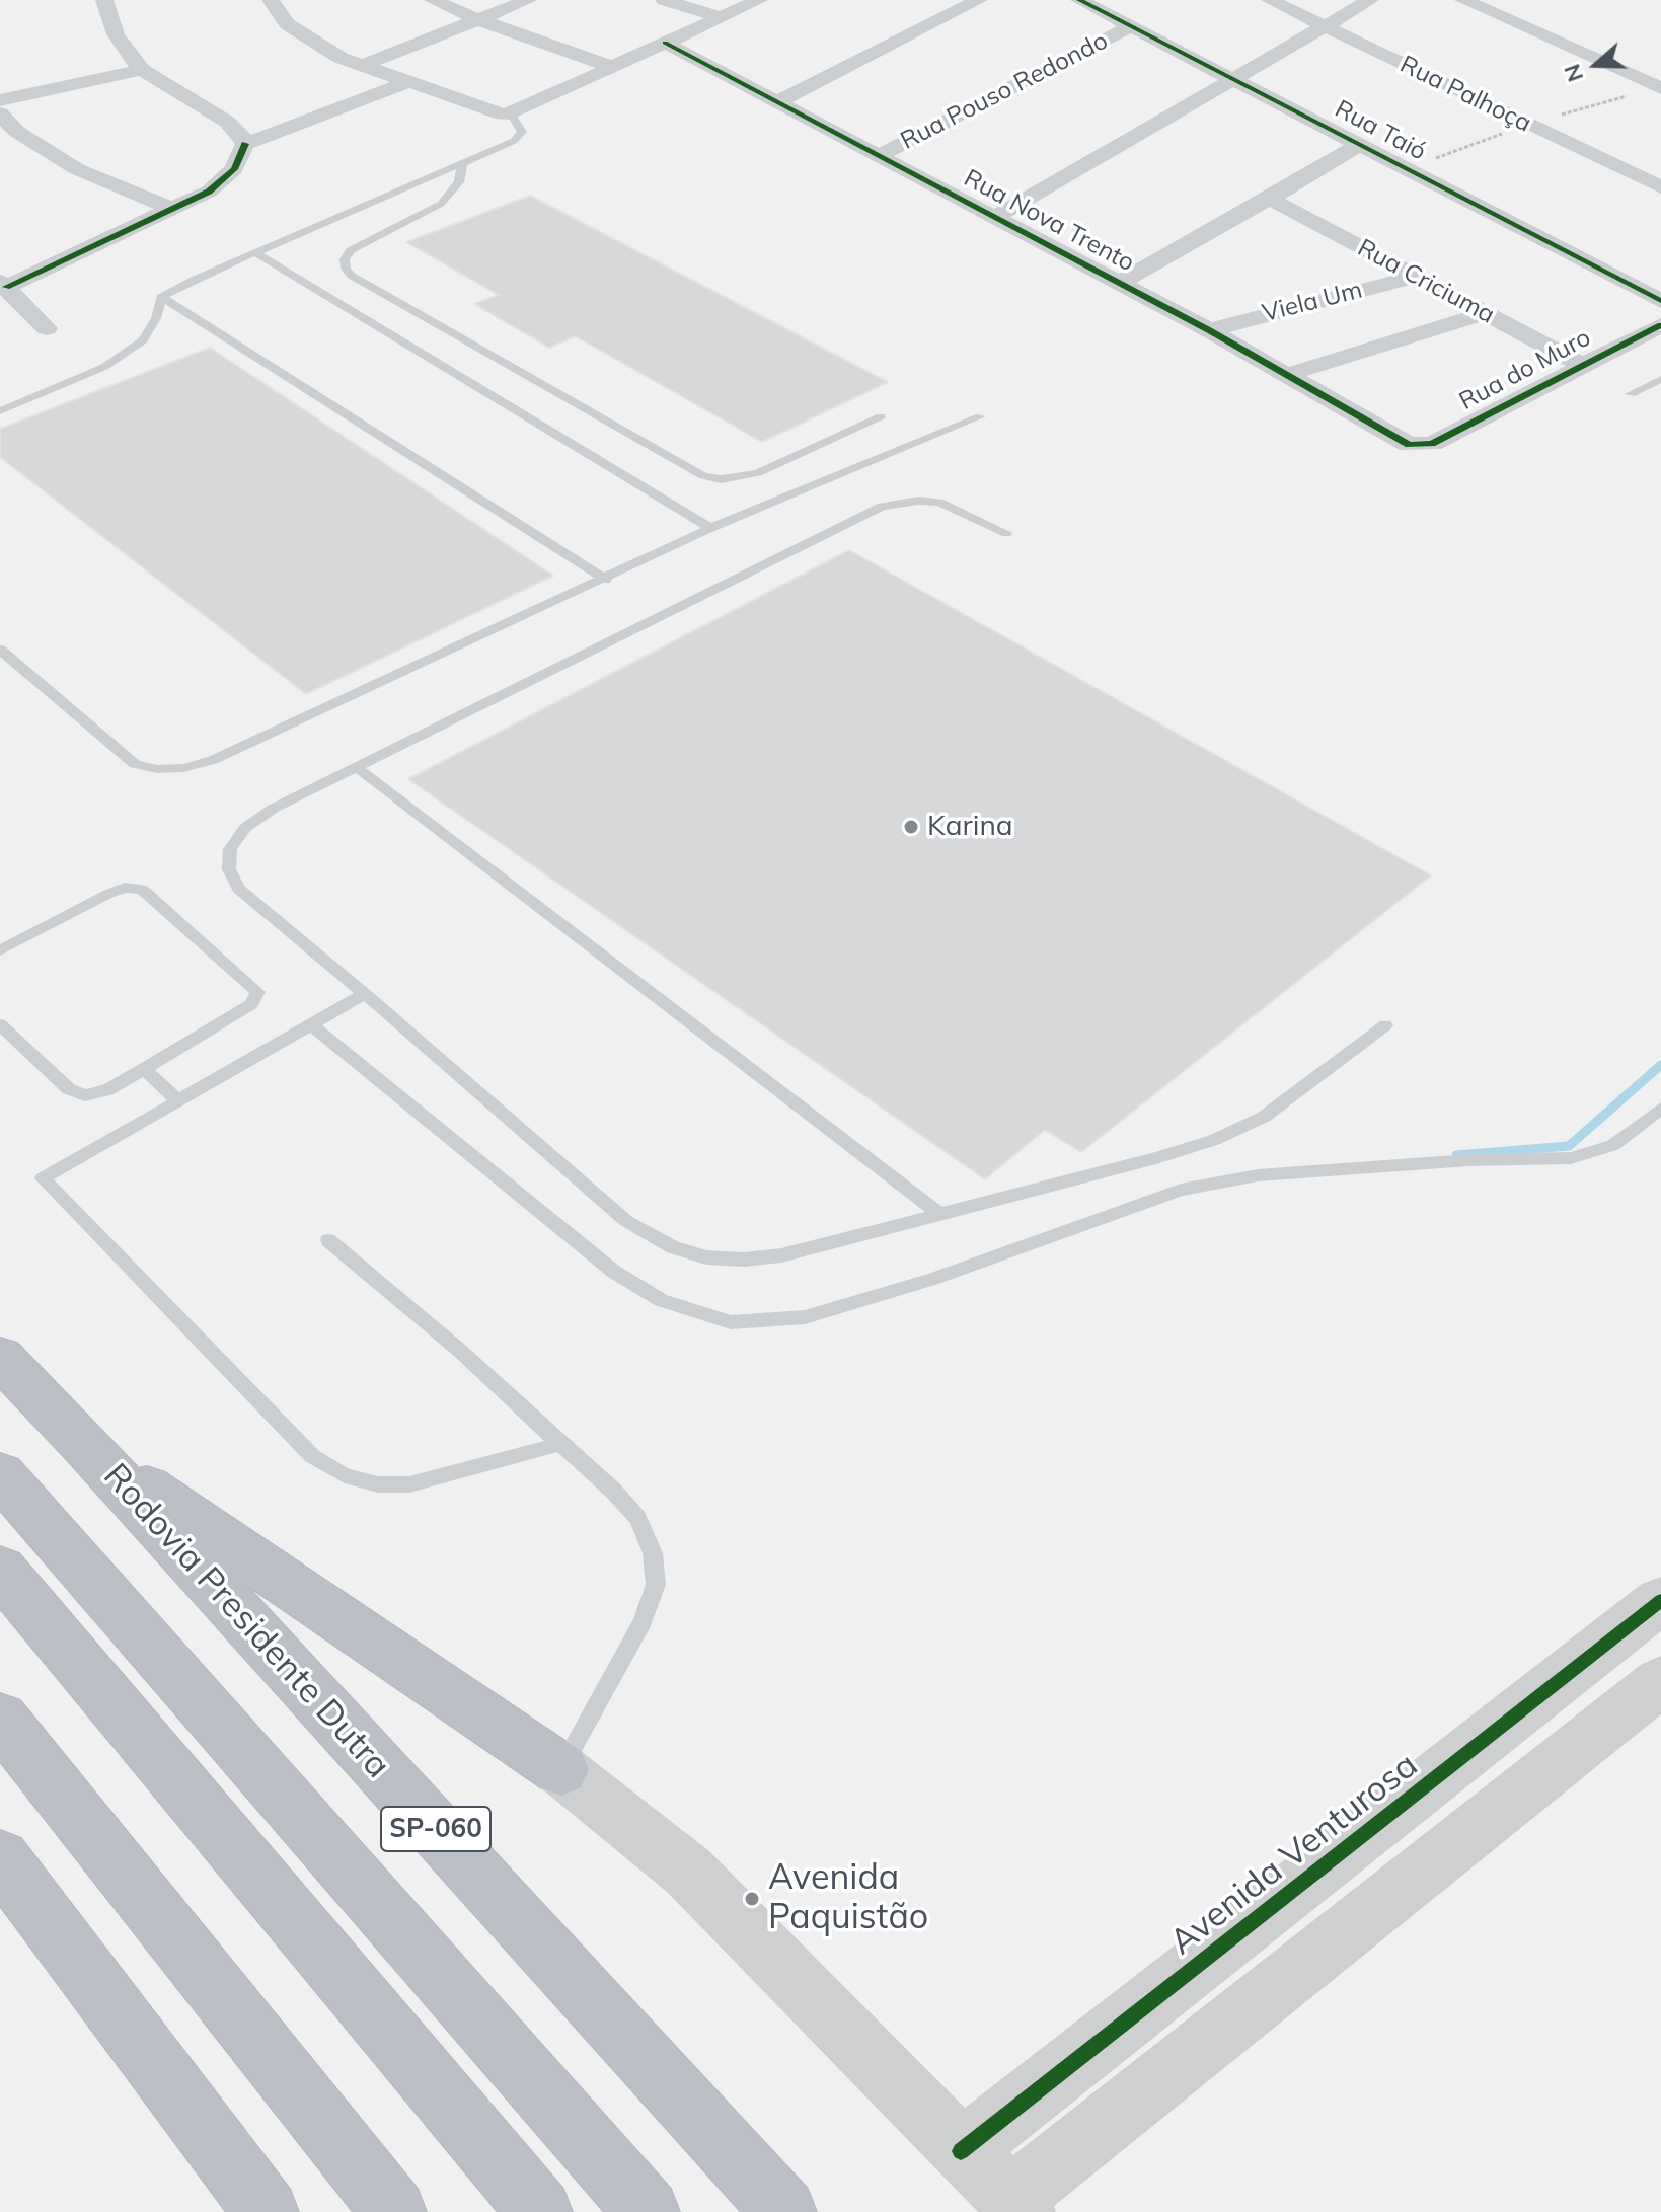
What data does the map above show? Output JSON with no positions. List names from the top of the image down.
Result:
{
  "streets": {
    "highway": ["Rodovia Presidente Dutra", "SP-060"],
    "street": [
      "Rua Pouso Redondo",
      "Rua Palhoça",
      "Rua Taió",
      "Rua Nova Trento",
      "Rua Criciuma",
      "Viela Um",
      "Rua do Muro",
      "Avenida Venturosa"
    ]
  },
  "crossings": [
    ["Rua Pouso Redondo", "Rua Taió"],
    ["Rua Pouso Redondo", "Rua Nova Trento"],
    ["Rua Nova Trento", "Viela Um"],
    ["Rua Nova Trento", "Rua do Muro"],
    ["Rua Criciuma", "Viela Um"],
    ["Rua Criciuma", "Rua do Muro"]
  ],
  "places": ["Karina", "Avenida Paquistão"],
  "north": "left"
}
